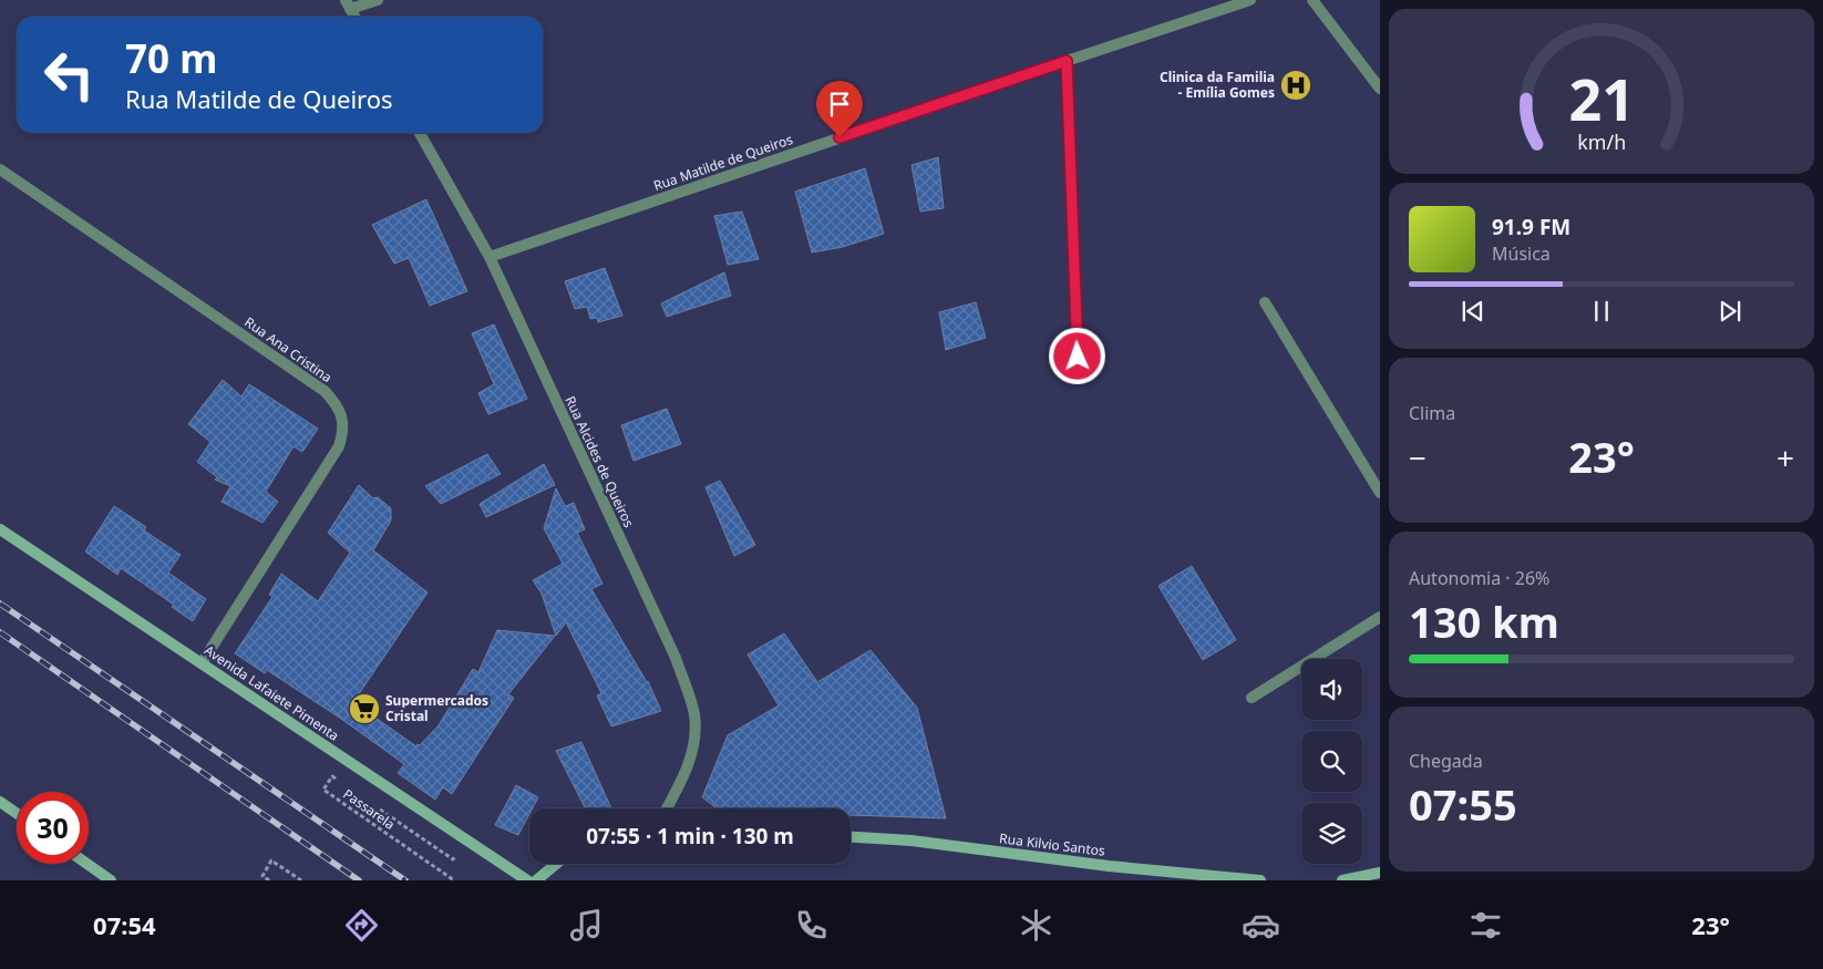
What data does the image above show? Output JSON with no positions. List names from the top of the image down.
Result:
{
  "streets": {
    "main road": ["Avenida Lafaiete Pimenta", "Rua Kilvio Santos"],
    "street": ["Rua Matilde de Queiros", "Rua Ana Cristina", "Rua Alcides de Queiros"],
    "path": ["Passarela"]
  },
  "crossings": [
    ["Rua Matilde de Queiros", "Rua Alcides de Queiros"],
    ["Rua Ana Cristina", "Avenida Lafaiete Pimenta"]
  ],
  "places": {
    "hospital": ["Clinica da Familia - Emília Gomes"],
    "supermarket": ["Supermercados Cristal"]
  },
  "page": {
    "turn": ["70 m", "Rua Matilde de Queiros"],
    "song": ["91.9 FM", "Música"],
    "tile": [
      "Clima",
      ["Autonomia · 26%", "130 km"],
      ["Chegada", "07:55"]
    ],
    "heat": ["−", "23°", "+"],
    "limit": "30",
    "trip": "07:55 · 1 min · 130 m",
    "tabs": ["07:54", "23°"],
    "gauge": ["21", "km/h"]
  }
}
